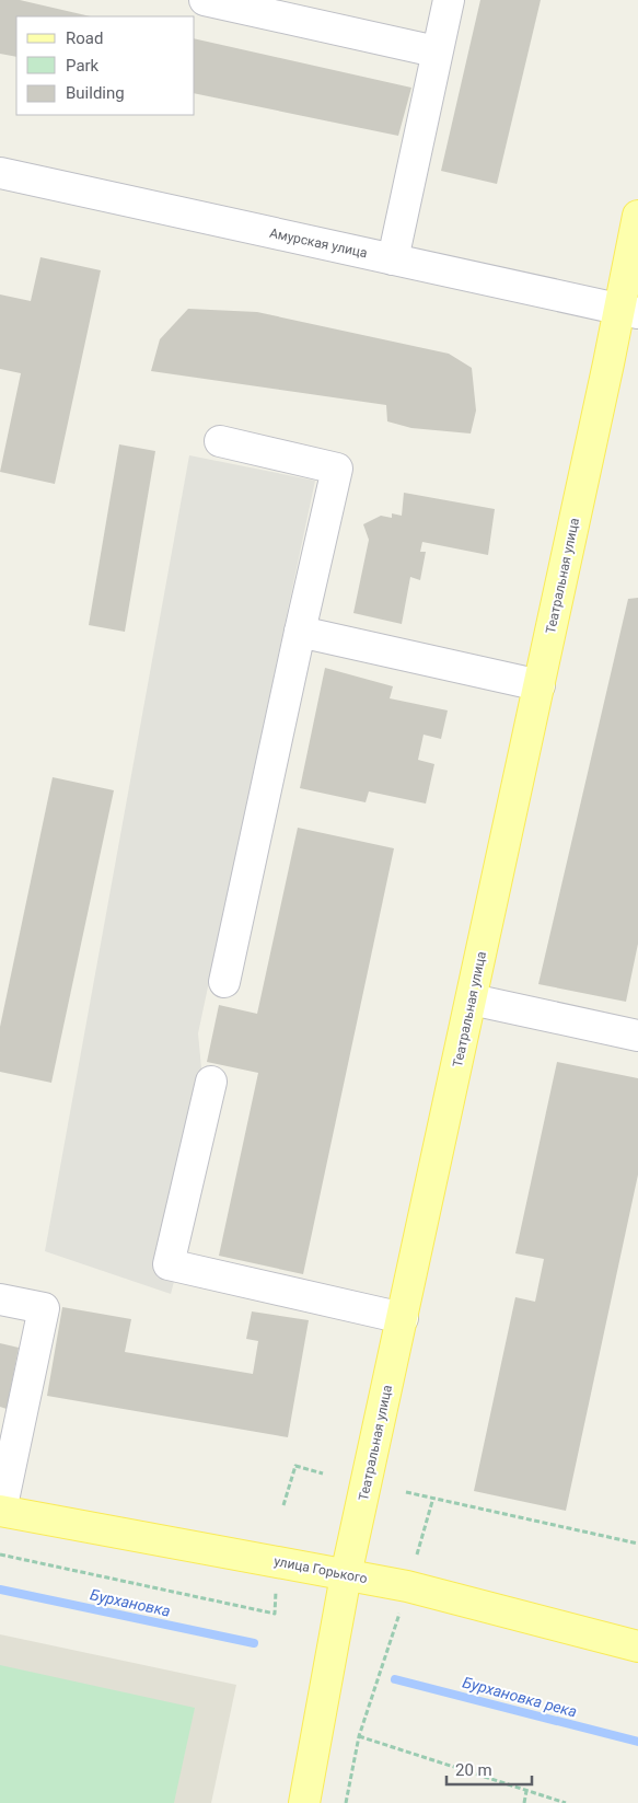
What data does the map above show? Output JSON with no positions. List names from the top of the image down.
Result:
{
  "streets": {
    "main road": ["Театральная улица", "улица Горького"],
    "street": ["Амурская улица"]
  },
  "crossings": [
    ["Амурская улица", "Театральная улица"],
    ["Театральная улица", "улица Горького"]
  ],
  "water": ["Бурхановка", "Бурхановка река"],
  "legend": ["Road", "Park", "Building"],
  "scale_bar": "20 m"
}
